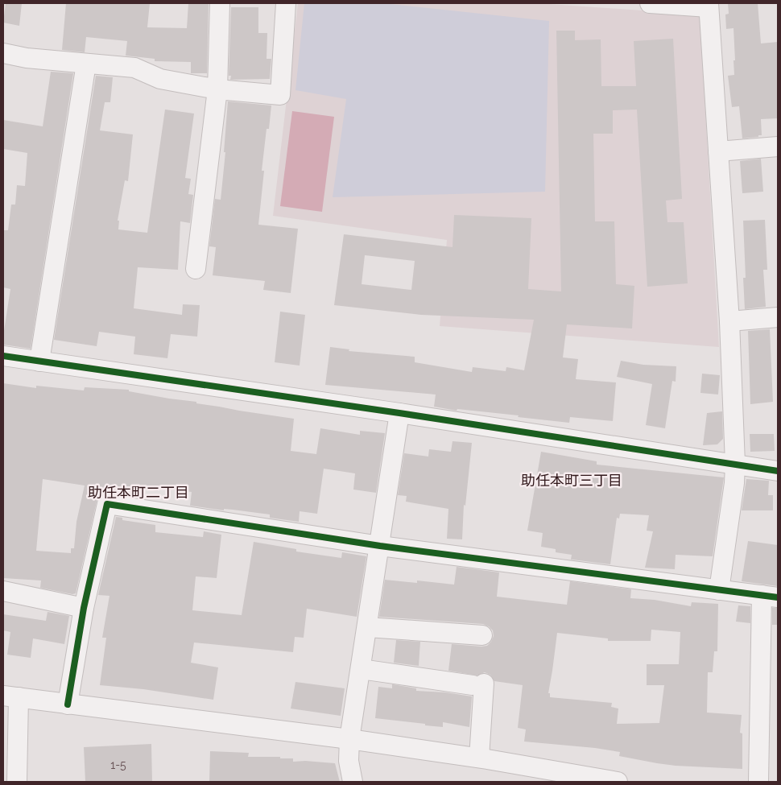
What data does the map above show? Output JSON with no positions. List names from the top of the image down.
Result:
{
  "districts": ["助任本町三丁目", "助任本町二丁目"],
  "house_numbers": ["1-5"]
}
